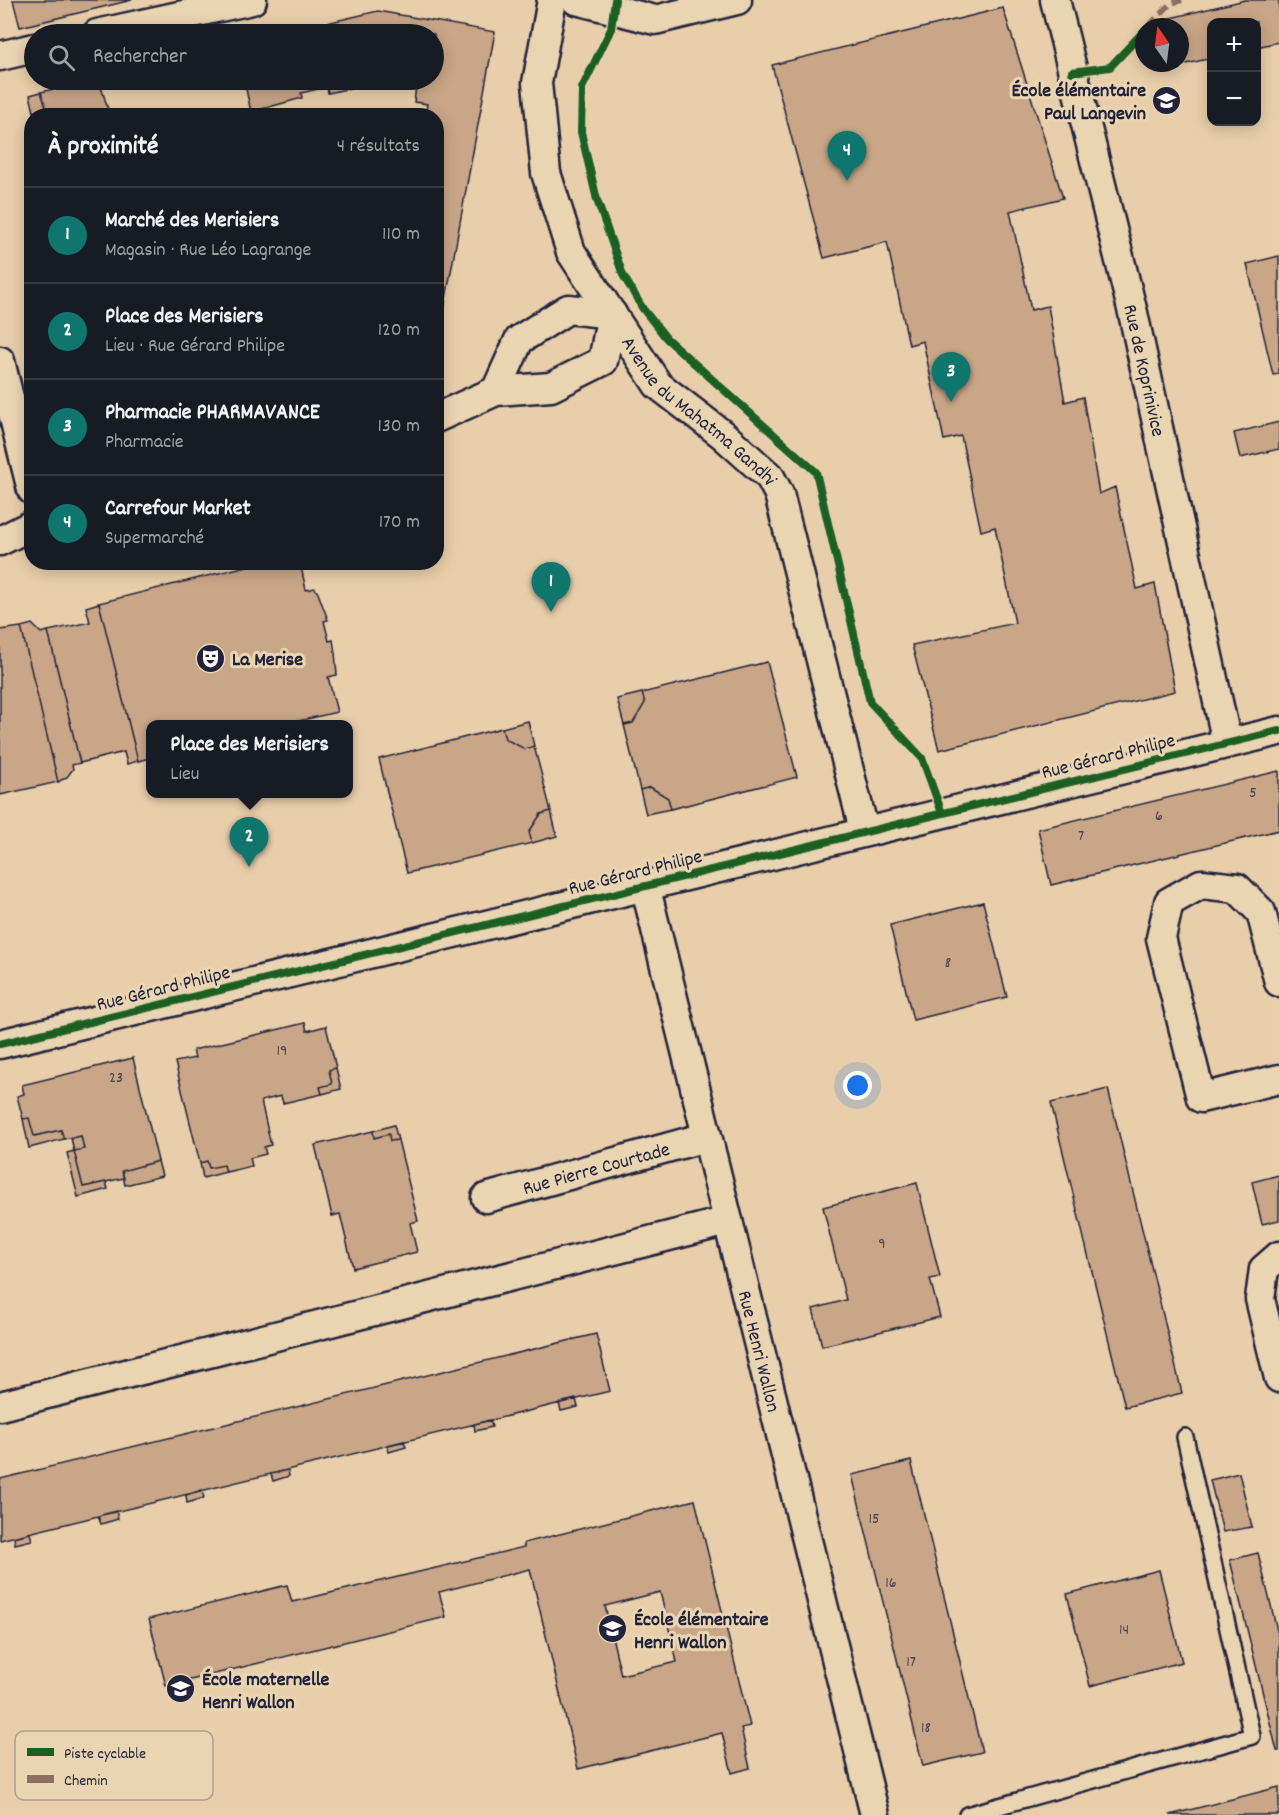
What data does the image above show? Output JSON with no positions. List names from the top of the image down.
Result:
{
  "streets": {
    "street": [
      "Rue de Koprinivice",
      "Avenue du Mahatma Gandhi",
      "Rue Gérard Philipe",
      "Rue Pierre Courtade",
      "Rue Henri Wallon"
    ]
  },
  "crossings": [
    ["Rue de Koprinivice", "Rue Gérard Philipe"],
    ["Avenue du Mahatma Gandhi", "Rue Gérard Philipe"],
    ["Rue Gérard Philipe", "Rue Henri Wallon"],
    ["Rue Pierre Courtade", "Rue Henri Wallon"]
  ],
  "places": {
    "school or university": ["École élémentaire Paul Langevin", "École élémentaire Henri Wallon", "École maternelle Henri Wallon"],
    "theatre": ["La Merise"]
  },
  "house_numbers": [
    "5",
    "6",
    "7",
    "8",
    "19",
    "23",
    "9",
    "15",
    "16",
    "14",
    "17",
    "18"
  ],
  "legend": ["Piste cyclable", "Chemin"],
  "north": "top",
  "page": {
    "map_buttons": ["+", "−"],
    "search": "Rechercher",
    "heading": ["À proximité", "4 résultats"],
    "pins": [
      "4",
      "3",
      "1",
      "2"
    ],
    "list": [
      {
        "mark": "1",
        "name": "Marché des Merisiers",
        "note": "Magasin · Rue Léo Lagrange",
        "value": "110 m"
      },
      {
        "mark": "2",
        "name": "Place des Merisiers",
        "note": "Lieu · Rue Gérard Philipe",
        "value": "120 m"
      },
      {
        "mark": "3",
        "name": "Pharmacie PHARMAVANCE",
        "note": "Pharmacie",
        "value": "130 m"
      },
      {
        "mark": "4",
        "name": "Carrefour Market",
        "note": "Supermarché",
        "value": "170 m"
      }
    ],
    "popup": ["Place des Merisiers", "Lieu"]
  }
}
